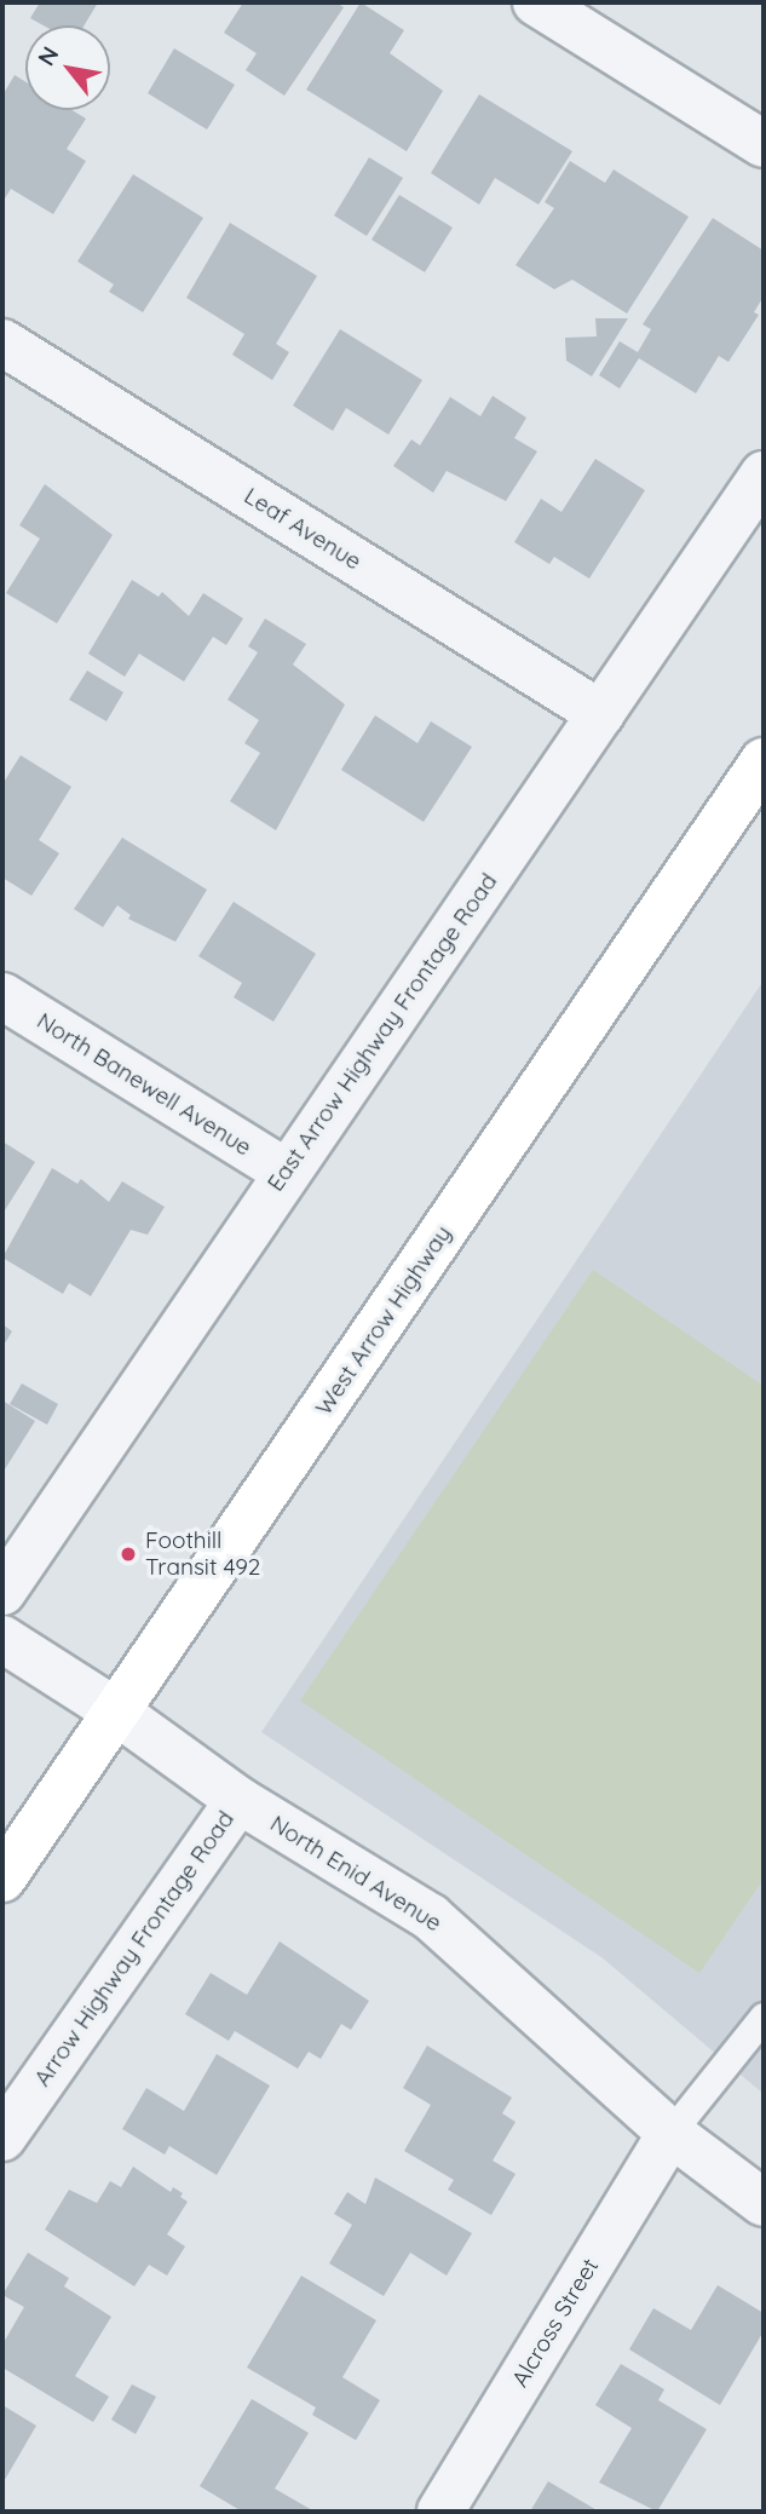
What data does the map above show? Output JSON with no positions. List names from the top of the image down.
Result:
{
  "streets": {
    "main road": ["West Arrow Highway"],
    "street": [
      "Leaf Avenue",
      "East Arrow Highway Frontage Road",
      "North Banewell Avenue",
      "North Enid Avenue",
      "Arrow Highway Frontage Road",
      "Alcross Street"
    ]
  },
  "crossings": [
    ["Leaf Avenue", "East Arrow Highway Frontage Road"],
    ["East Arrow Highway Frontage Road", "North Banewell Avenue"],
    ["West Arrow Highway", "North Enid Avenue"],
    ["North Enid Avenue", "Arrow Highway Frontage Road"],
    ["North Enid Avenue", "Alcross Street"]
  ],
  "places": ["Foothill Transit 492"],
  "north": "top left"
}
